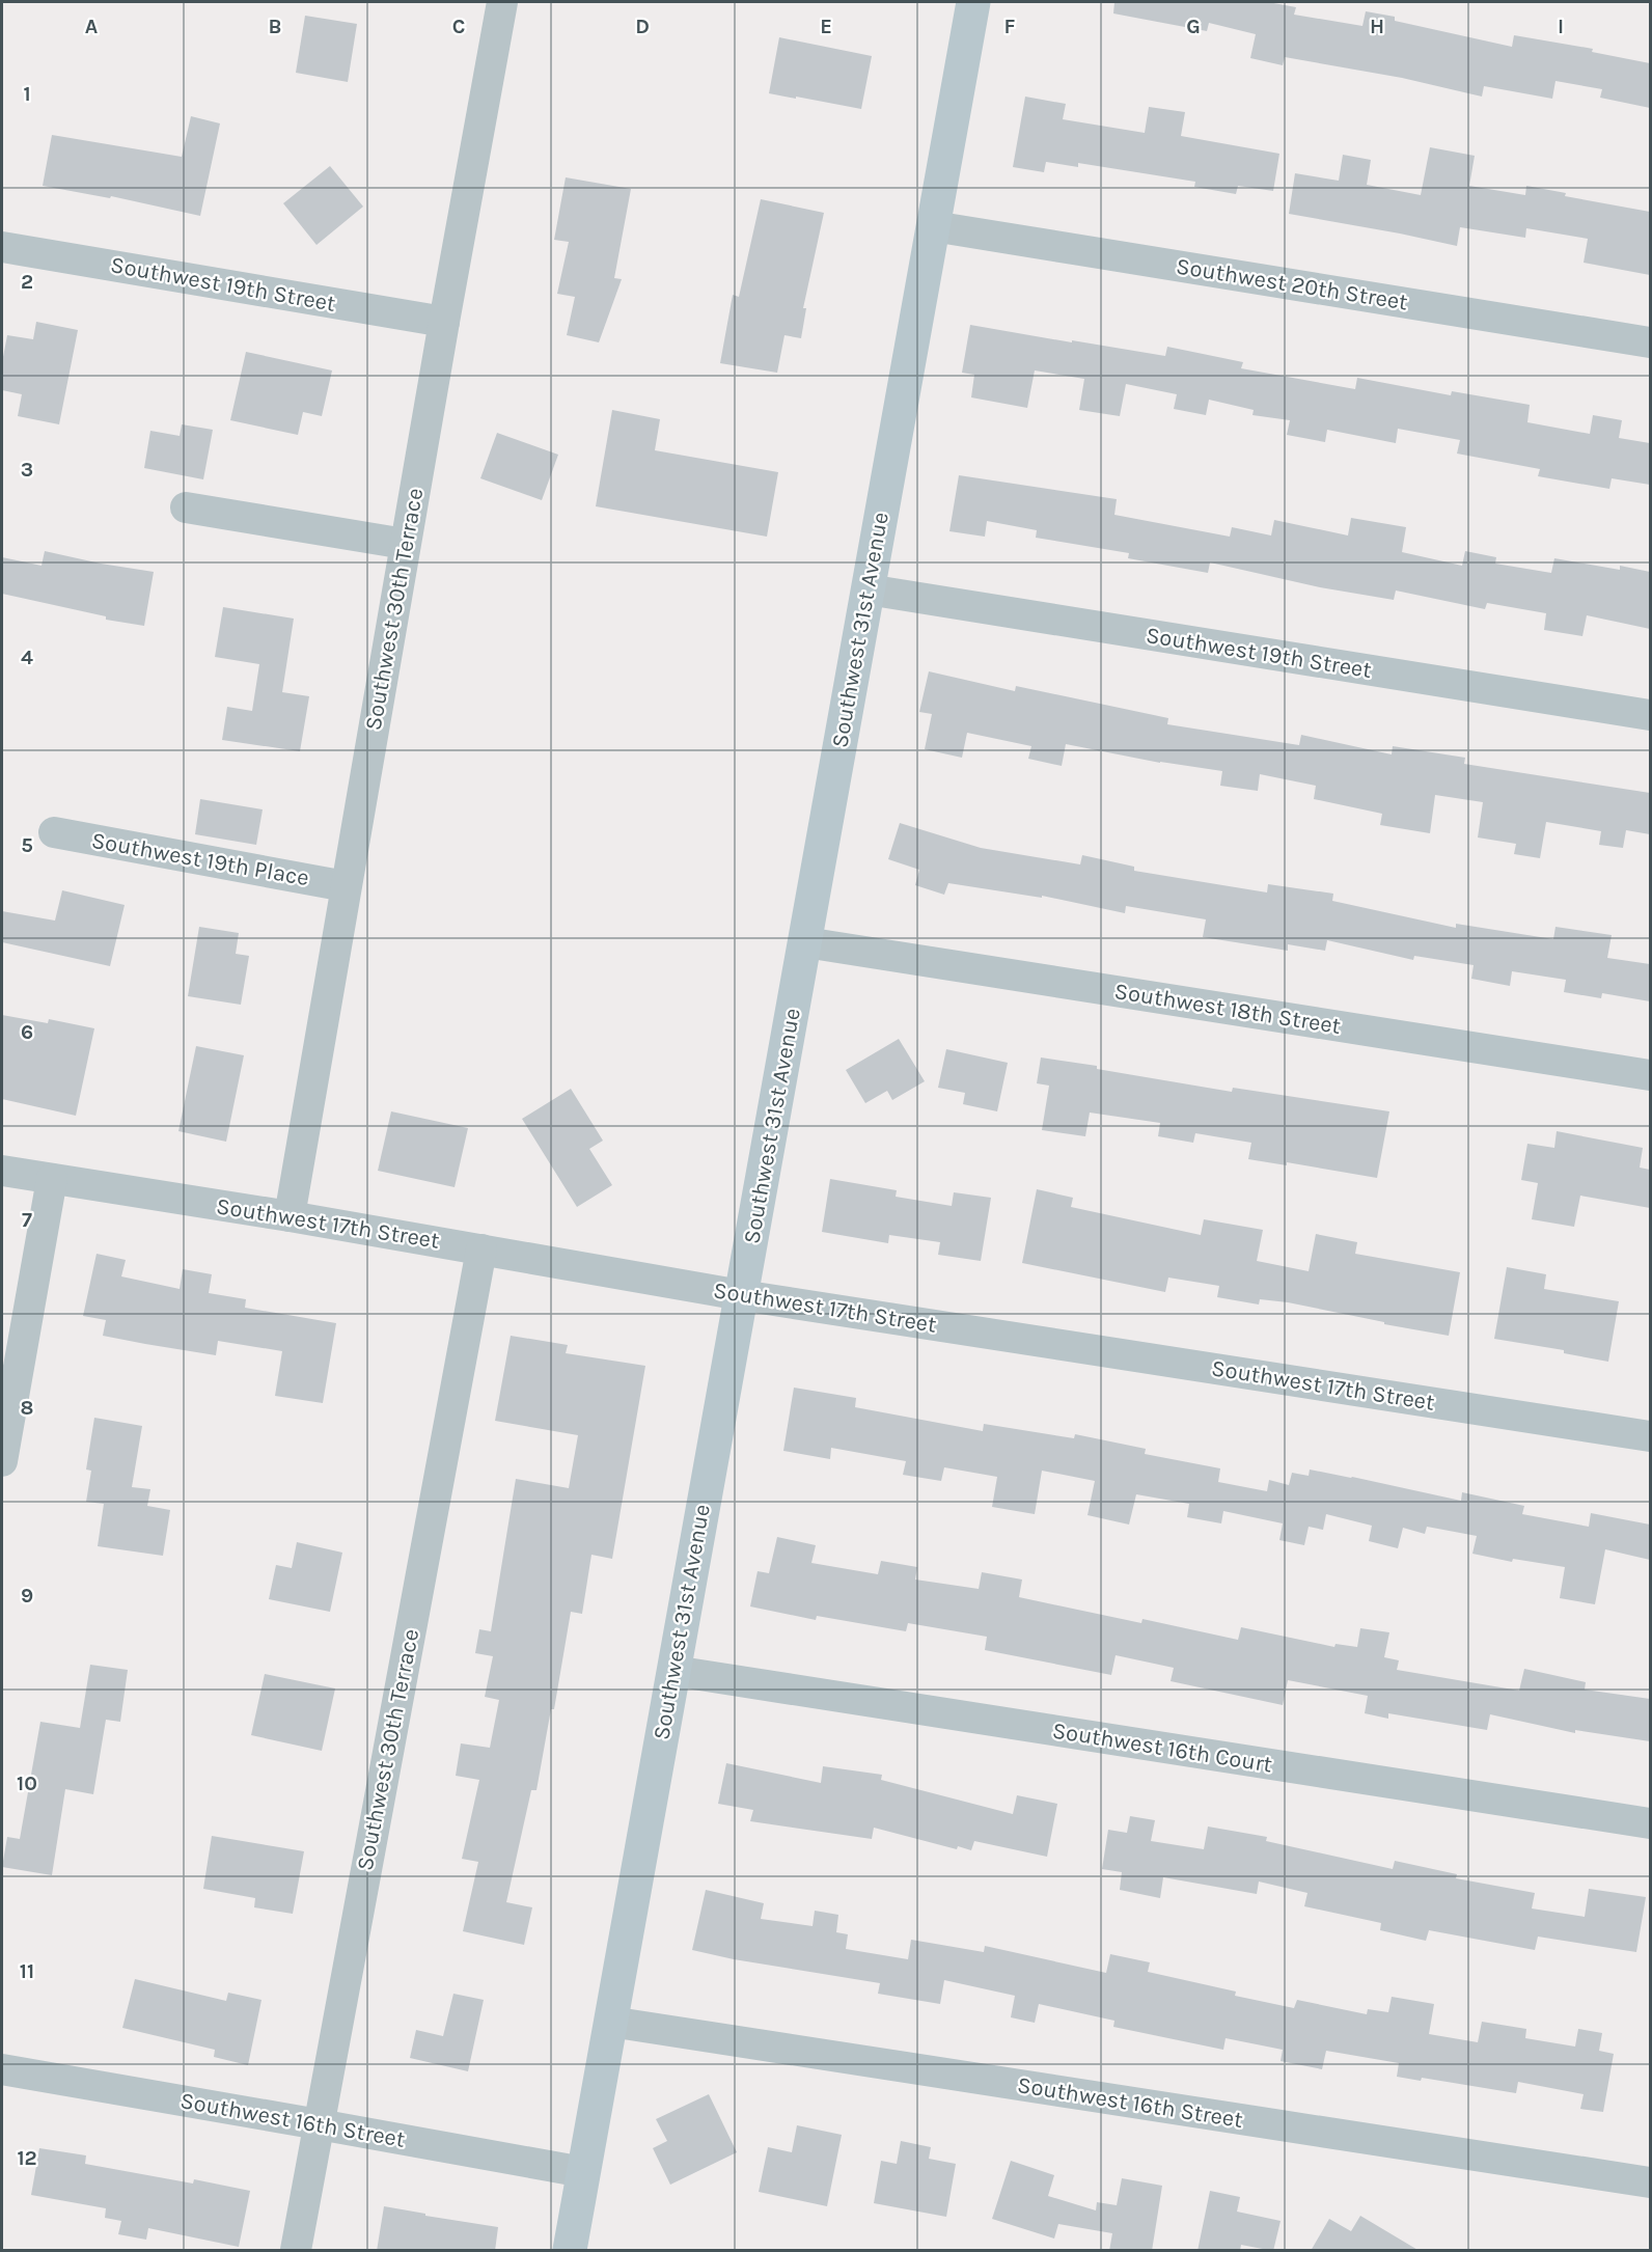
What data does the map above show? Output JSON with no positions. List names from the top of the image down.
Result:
{
  "streets": {
    "street": [
      "Southwest 19th Street",
      "Southwest 20th Street",
      "Southwest 30th Terrace",
      "Southwest 31st Avenue",
      "Southwest 19th Place",
      "Southwest 18th Street",
      "Southwest 17th Street",
      "Southwest 16th Court",
      "Southwest 16th Street"
    ]
  },
  "crossings": [
    ["Southwest 19th Street", "Southwest 30th Terrace"],
    ["Southwest 19th Street", "Southwest 31st Avenue"],
    ["Southwest 20th Street", "Southwest 31st Avenue"],
    ["Southwest 30th Terrace", "Southwest 19th Place"],
    ["Southwest 30th Terrace", "Southwest 17th Street"],
    ["Southwest 30th Terrace", "Southwest 16th Street"],
    ["Southwest 31st Avenue", "Southwest 18th Street"],
    ["Southwest 31st Avenue", "Southwest 17th Street"],
    ["Southwest 31st Avenue", "Southwest 16th Court"],
    ["Southwest 31st Avenue", "Southwest 16th Street"]
  ],
  "grid": {
    "columns": [
      "A",
      "B",
      "C",
      "D",
      "E",
      "F",
      "G",
      "H",
      "I"
    ],
    "rows": [
      "1",
      "2",
      "3",
      "4",
      "5",
      "6",
      "7",
      "8",
      "9",
      "10",
      "11",
      "12"
    ]
  }
}
